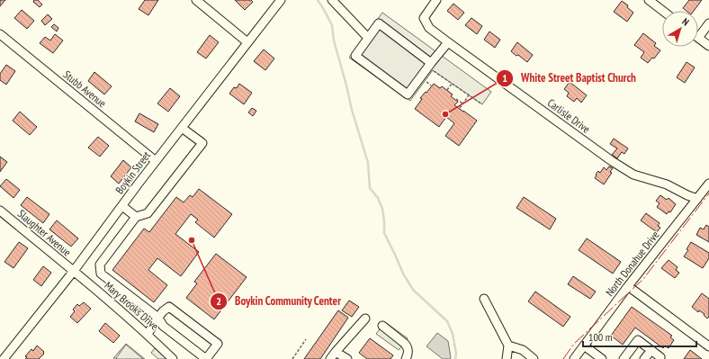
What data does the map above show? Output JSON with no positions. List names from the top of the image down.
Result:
{
  "streets": {
    "street": [
      "Stubb Avenue",
      "Carlisle Drive",
      "Boykin Street",
      "Slaughter Avenue",
      "North Donahue Drive",
      "Mary Brooks Drive"
    ]
  },
  "crossings": [
    ["Stubb Avenue", "Boykin Street"],
    ["Carlisle Drive", "North Donahue Drive"],
    ["Boykin Street", "Slaughter Avenue"],
    ["Boykin Street", "Mary Brooks Drive"],
    ["Slaughter Avenue", "Mary Brooks Drive"]
  ],
  "places": ["White Street Baptist Church", "Boykin Community Center"],
  "scale_bar": "100 m",
  "north": "top right"
}
